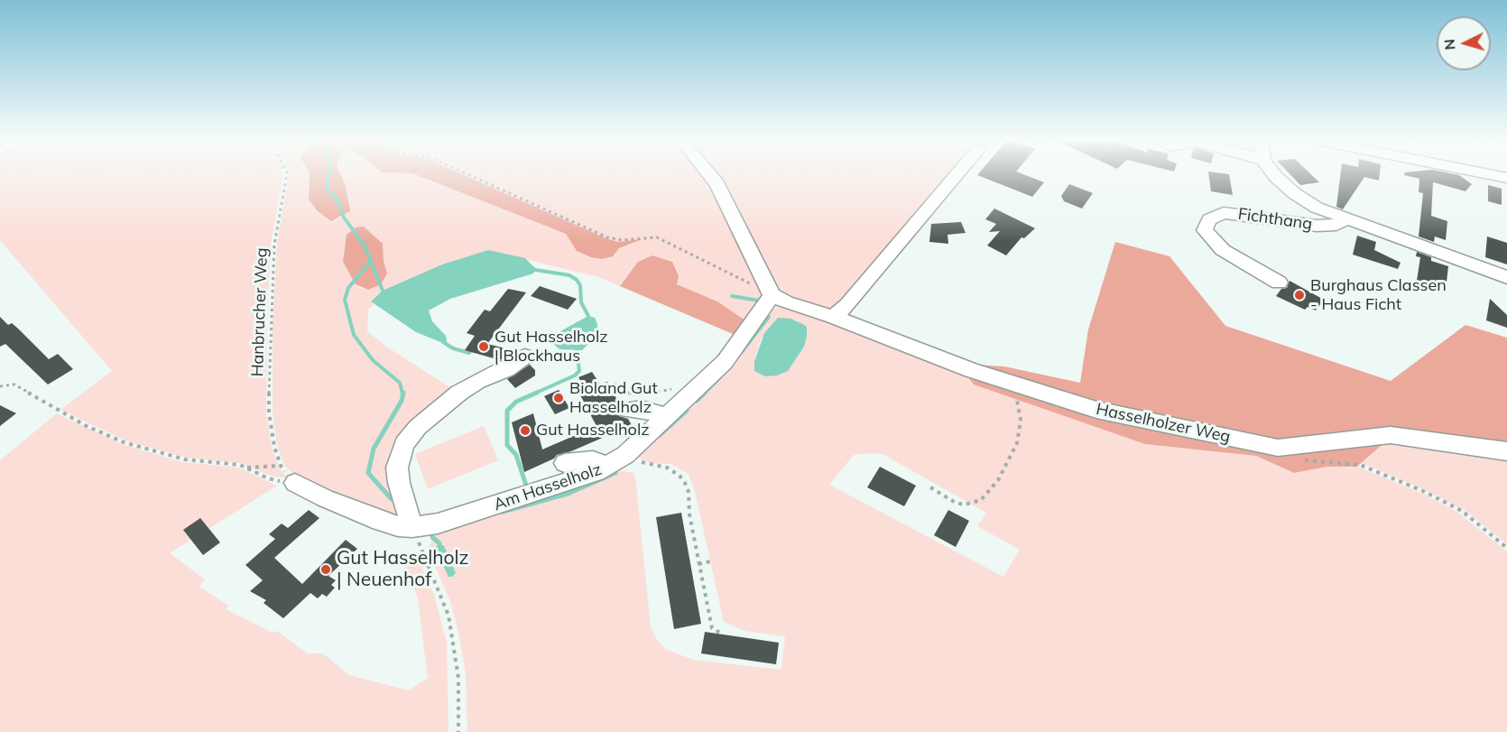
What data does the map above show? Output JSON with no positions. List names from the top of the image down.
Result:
{
  "streets": {
    "street": ["Fichthang", "Hasselholzer Weg", "Am Hasselholz"],
    "path": ["Hanbrucher Weg"]
  },
  "crossings": [
    ["Hanbrucher Weg", "Am Hasselholz"],
    ["Hasselholzer Weg", "Am Hasselholz"]
  ],
  "places": [
    "Burghaus Classen - Haus Ficht",
    "Gut Hasselholz | Blockhaus",
    "Bioland Gut Hasselholz",
    "Gut Hasselholz",
    "Gut Hasselholz | Neuenhof"
  ],
  "north": "left"
}
